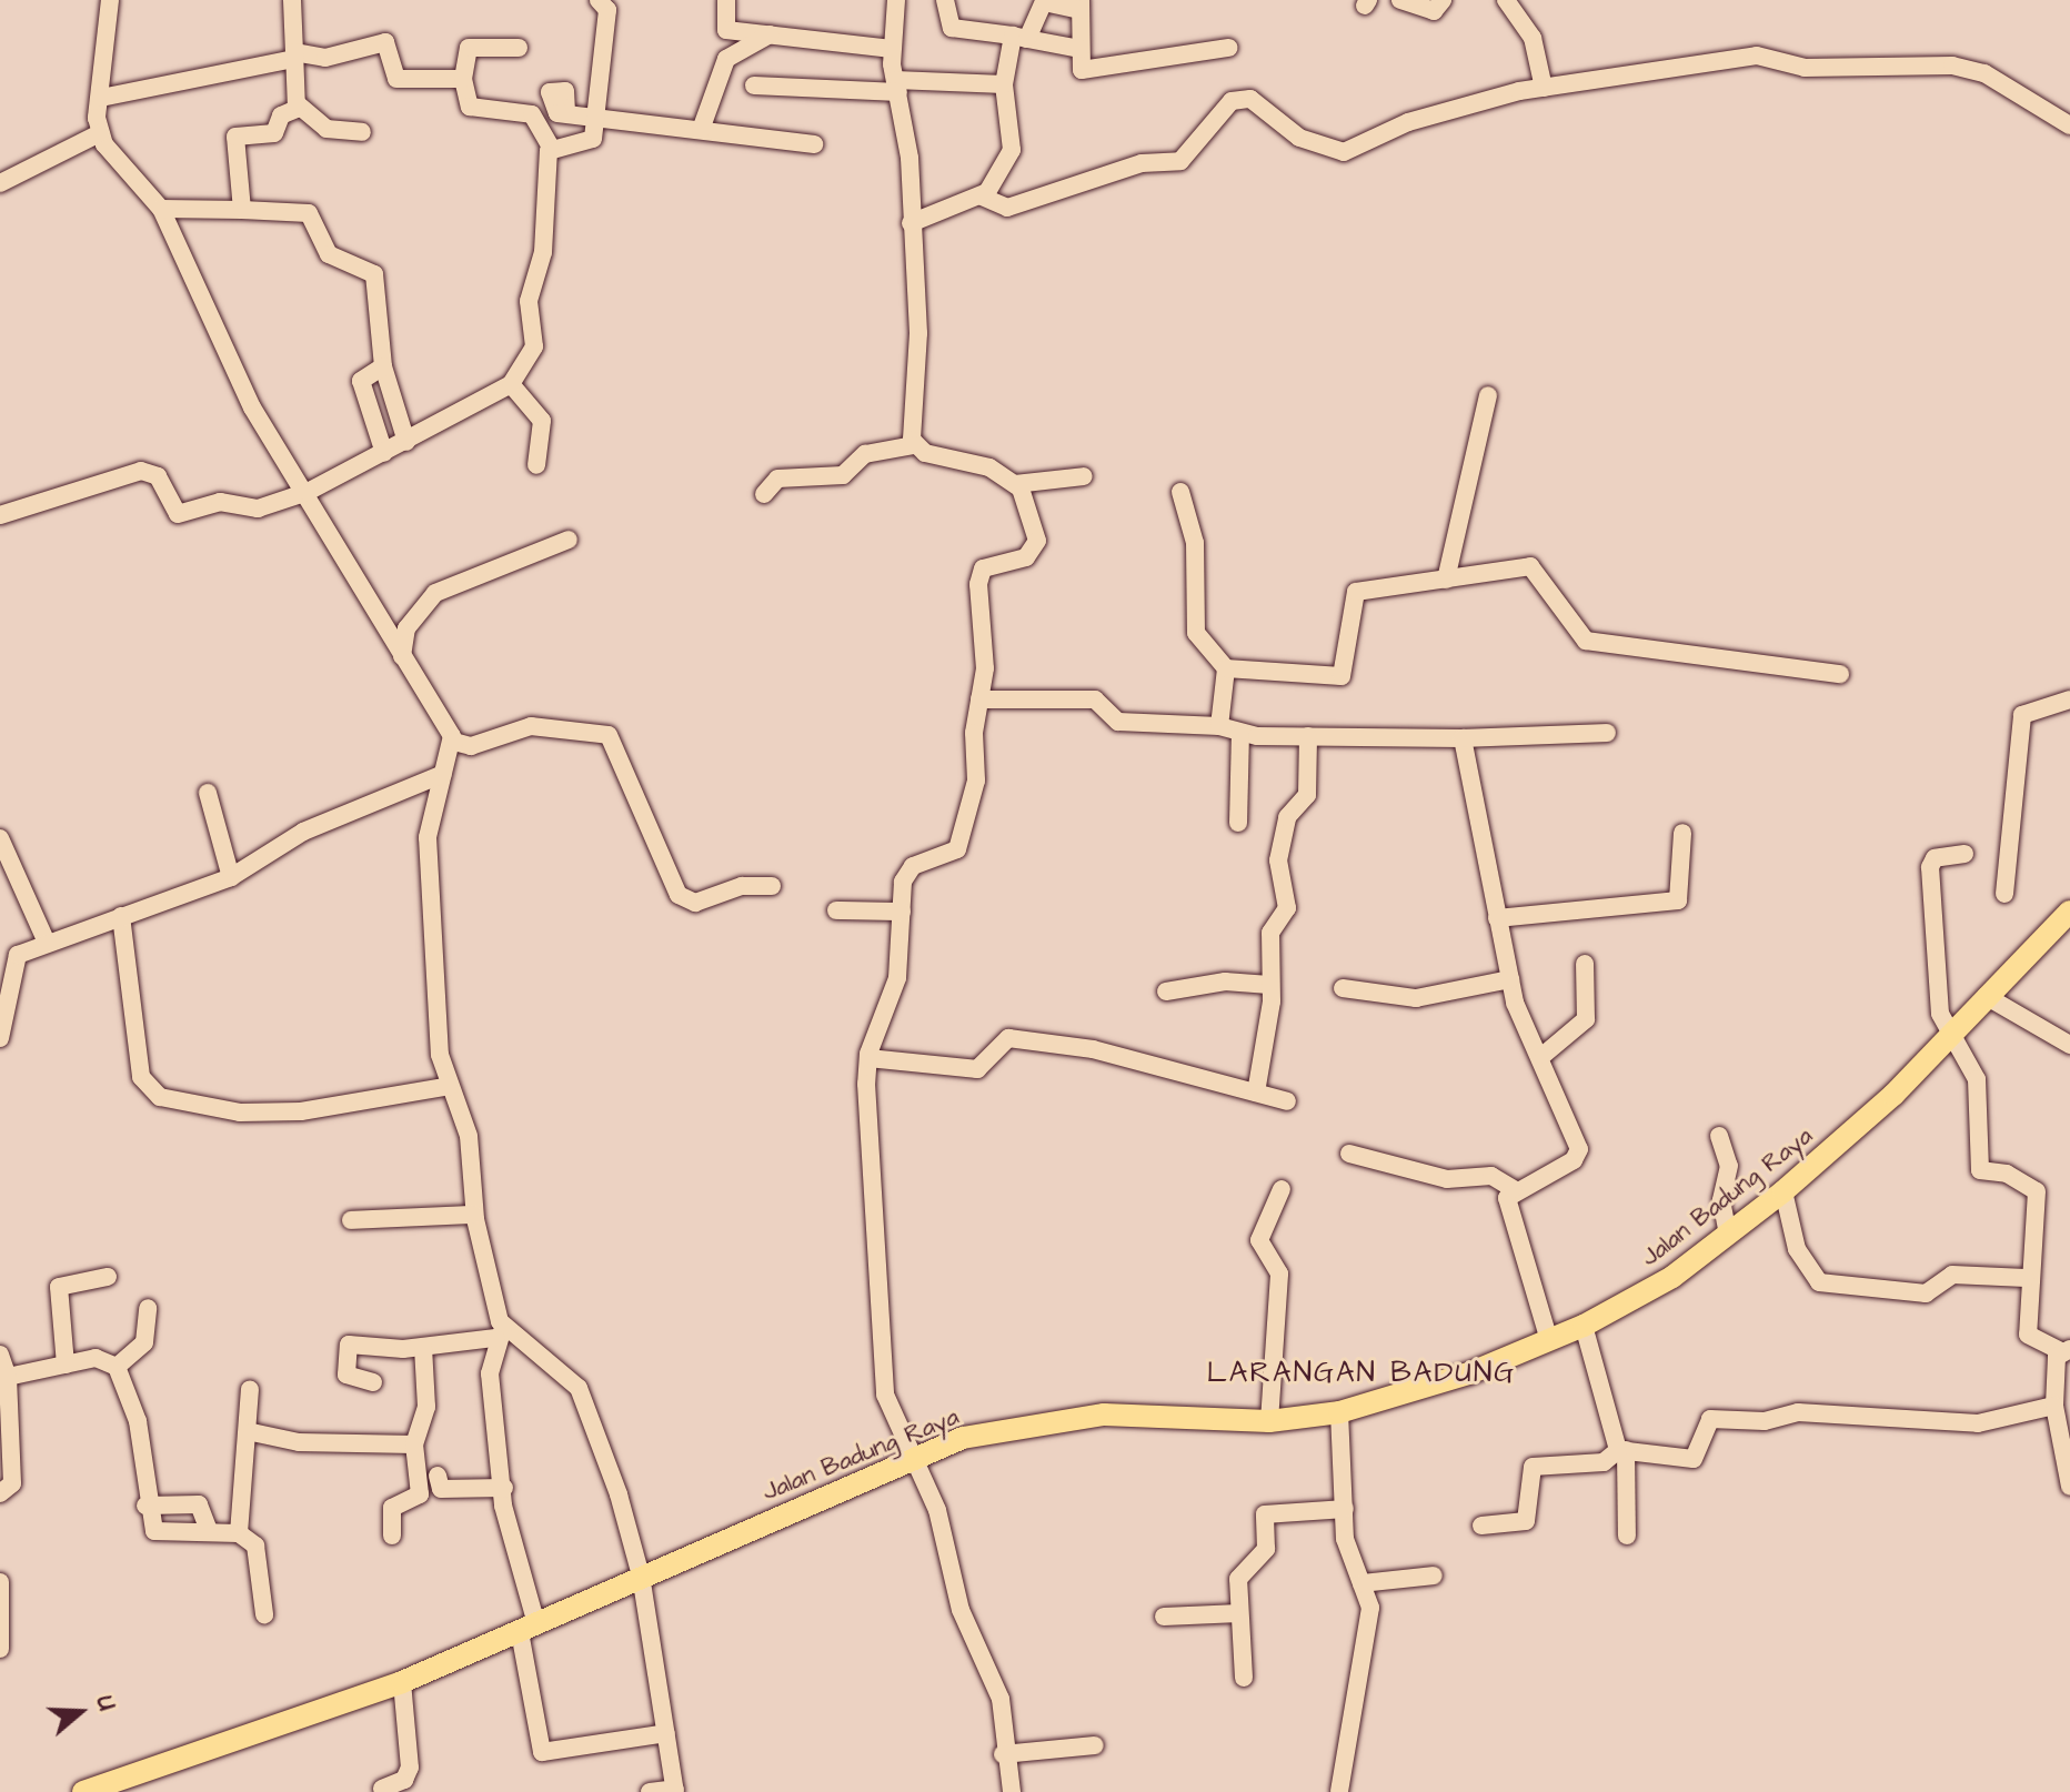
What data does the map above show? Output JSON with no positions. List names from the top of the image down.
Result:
{
  "streets": {
    "main road": ["Jalan Badung Raya"]
  },
  "districts": ["LARANGAN BADUNG"],
  "north": "right"
}
